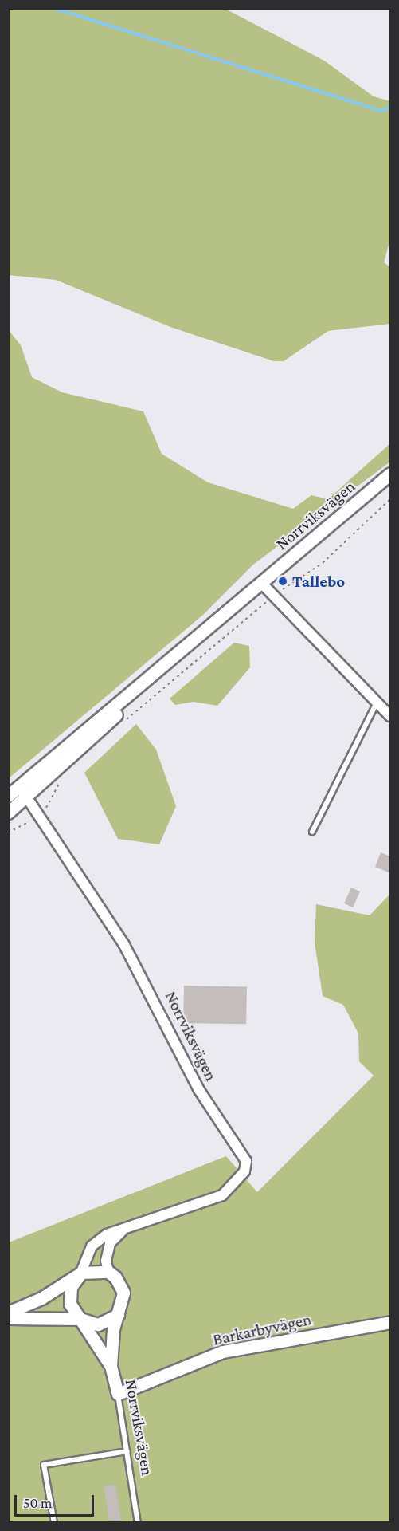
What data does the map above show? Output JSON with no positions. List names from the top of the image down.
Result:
{
  "streets": {
    "street": ["Norrviksvägen", "Barkarbyvägen"]
  },
  "crossings": [
    ["Norrviksvägen", "Barkarbyvägen"]
  ],
  "places": ["Tallebo"],
  "scale_bar": "50 m"
}
